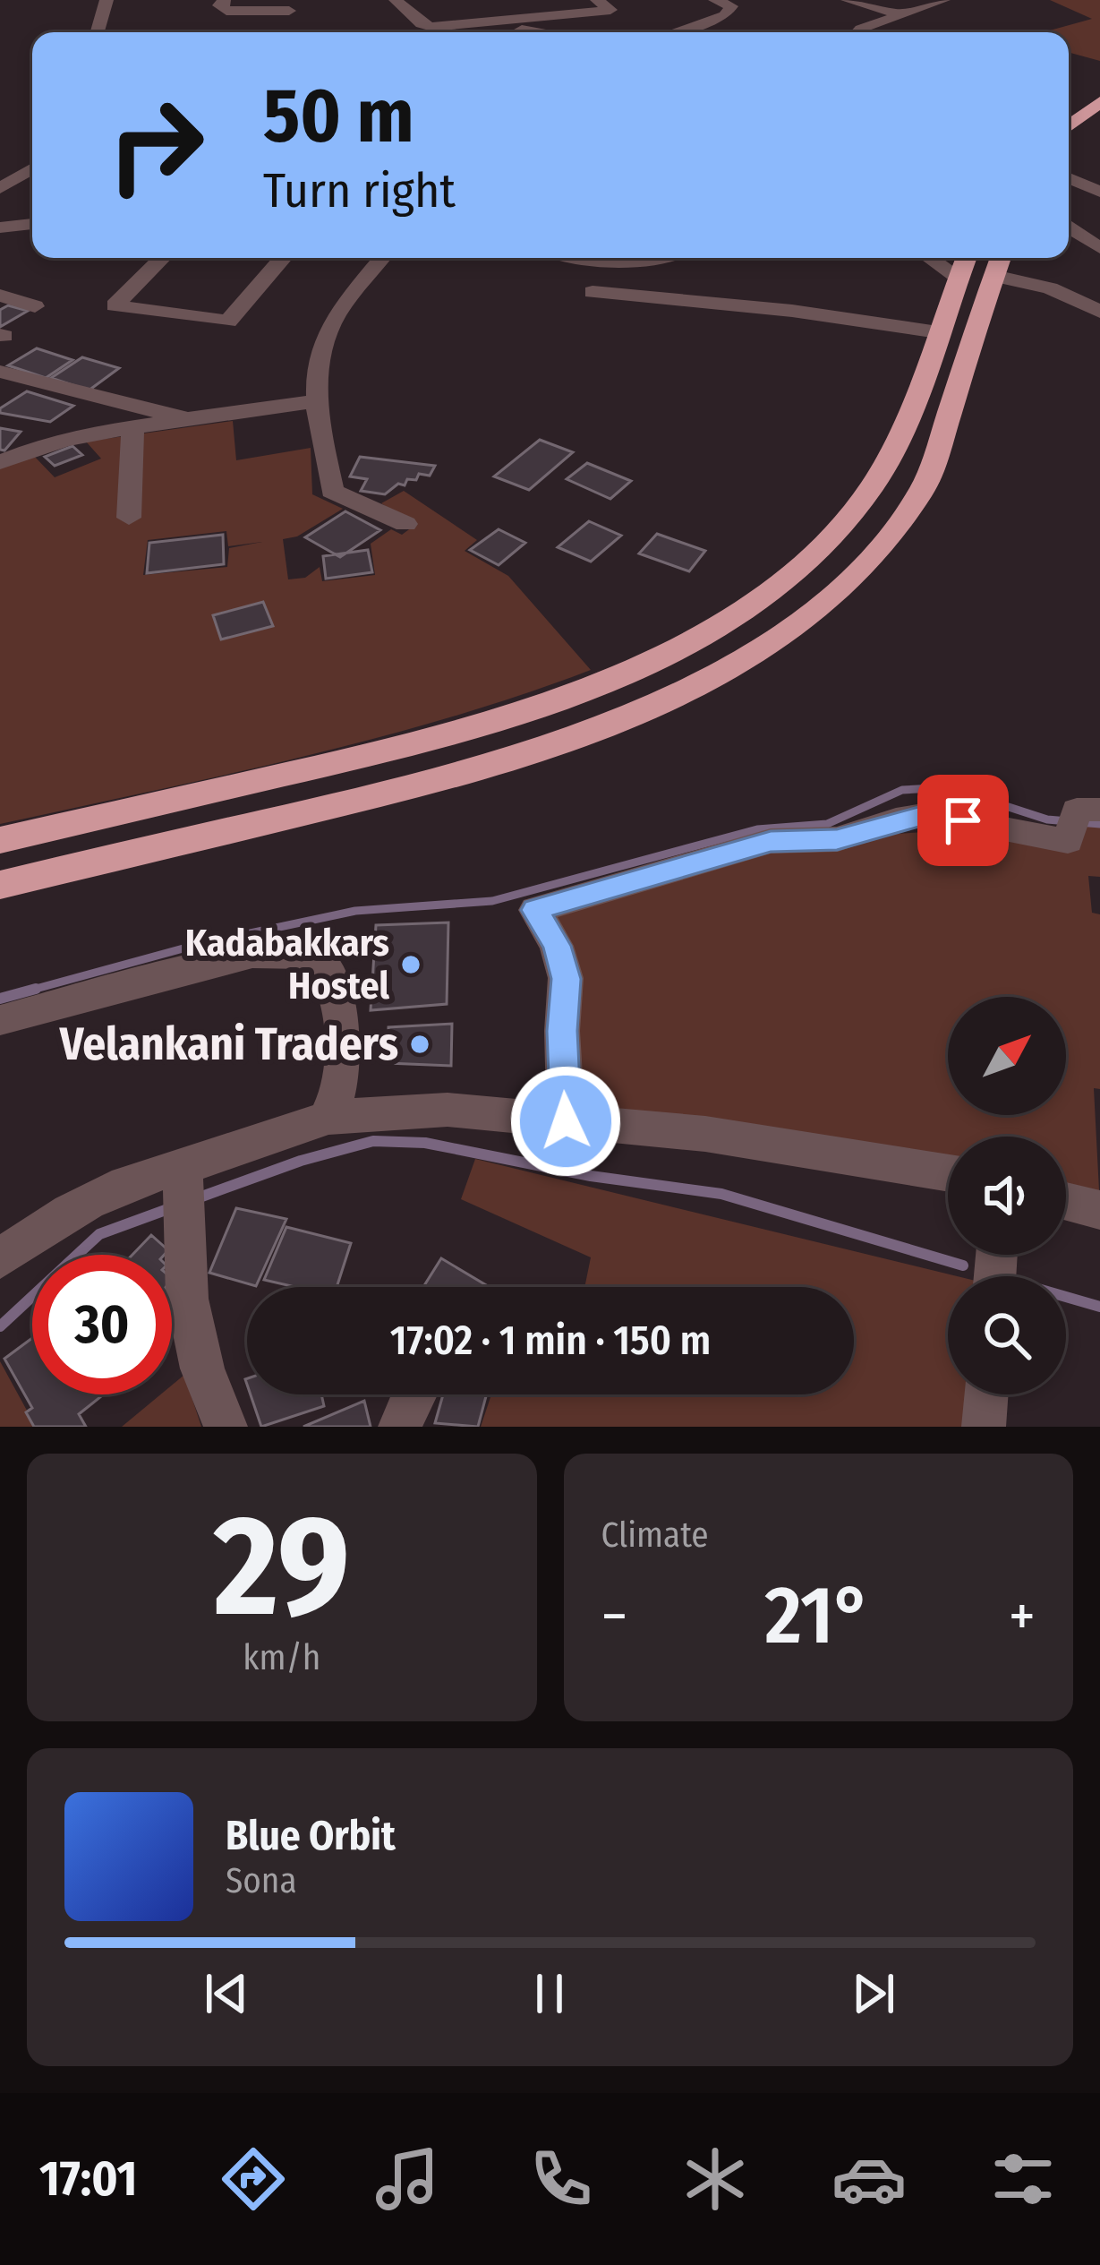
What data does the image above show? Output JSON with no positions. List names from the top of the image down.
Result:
{
  "places": ["Kadabakkars Hostel", "Velankani Traders"],
  "north": "top right",
  "page": {
    "turn": ["50 m", "Turn right"],
    "limit": "30",
    "trip": "17:02 · 1 min · 150 m",
    "tile": [
      ["29", "km/h"],
      "Climate"
    ],
    "heat": ["−", "21°", "+"],
    "song": ["Blue Orbit", "Sona"],
    "tabs": "17:01"
  }
}
